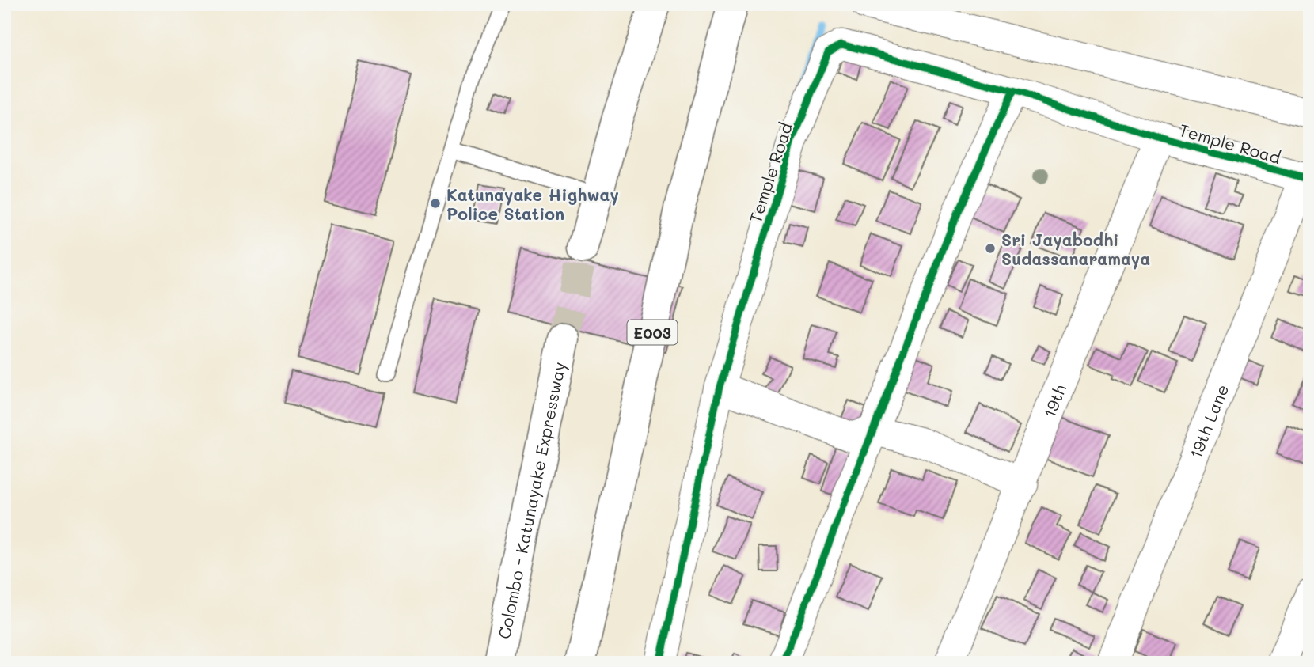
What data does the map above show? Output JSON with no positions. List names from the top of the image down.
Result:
{
  "streets": {
    "highway": ["E003", "Colombo - Katunayake Expressway"],
    "street": ["Temple Road", "19th", "19th Lane"]
  },
  "crossings": [
    ["Temple Road", "19th"],
    ["Temple Road", "19th Lane"]
  ],
  "places": ["Katunayake Highway Police Station", "Sri Jayabodhi Sudassanaramaya"]
}
